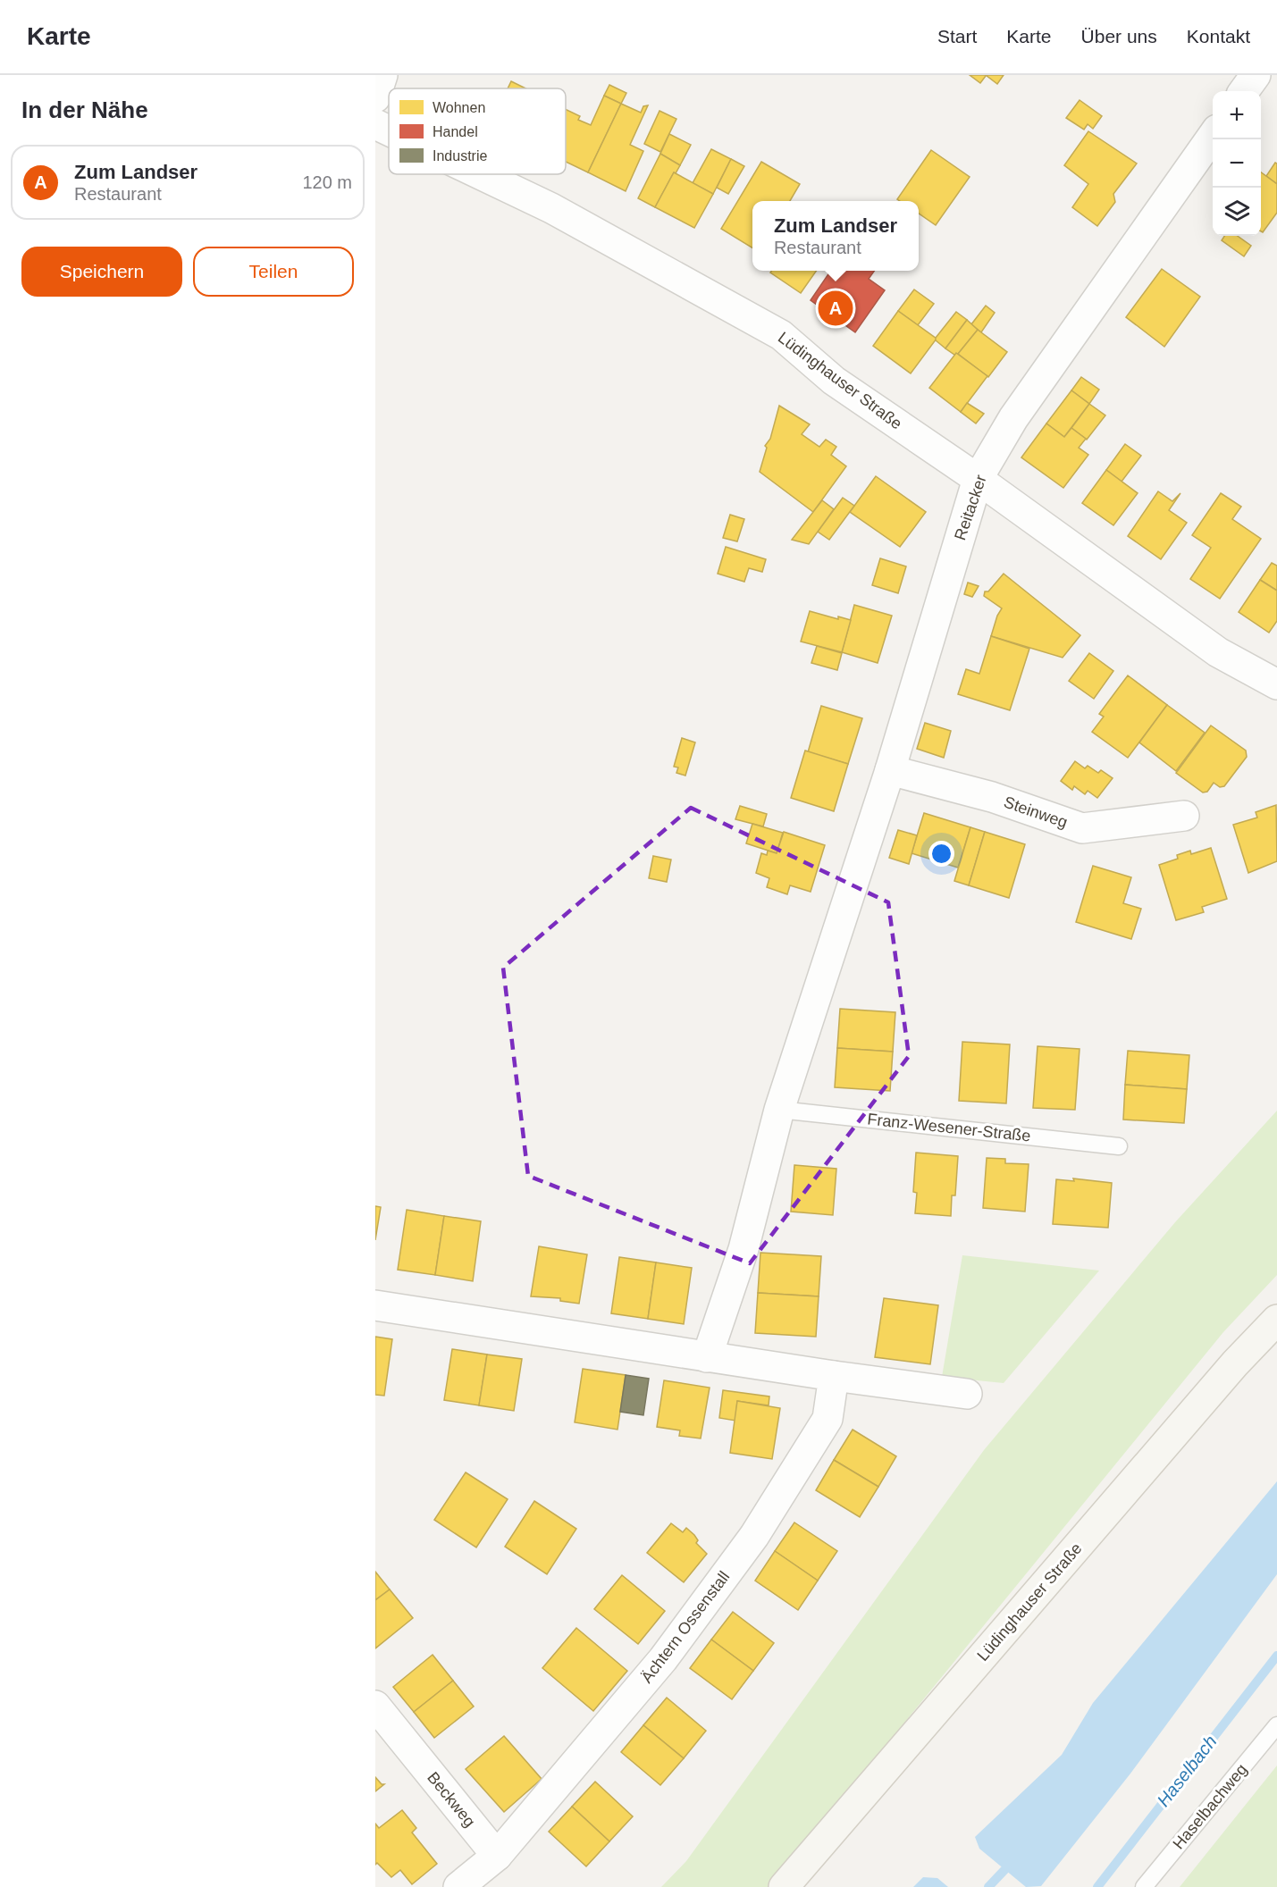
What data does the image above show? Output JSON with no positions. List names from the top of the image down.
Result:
{
  "streets": {
    "street": [
      "Lüdinghauser Straße",
      "Reitacker",
      "Steinweg",
      "Ächtern Ossenstall",
      "Beckweg"
    ],
    "lane": ["Franz-Wesener-Straße", "Haselbachweg"]
  },
  "crossings": [
    ["Lüdinghauser Straße", "Reitacker"],
    ["Reitacker", "Steinweg"],
    ["Reitacker", "Franz-Wesener-Straße"],
    ["Ächtern Ossenstall", "Beckweg"]
  ],
  "water": ["Haselbach"],
  "legend": ["Wohnen", "Handel", "Industrie"],
  "page": {
    "header": "Karte",
    "nav": [
      "Start",
      "Karte",
      "Über uns",
      "Kontakt"
    ],
    "heading": "In der Nähe",
    "map_buttons": ["+", "−"],
    "list": [
      {
        "mark": "A",
        "name": "Zum Landser",
        "note": "Restaurant",
        "value": "120 m"
      }
    ],
    "popup": ["Zum Landser", "Restaurant"],
    "buttons": ["Speichern", "Teilen"],
    "pins": "A"
  }
}
